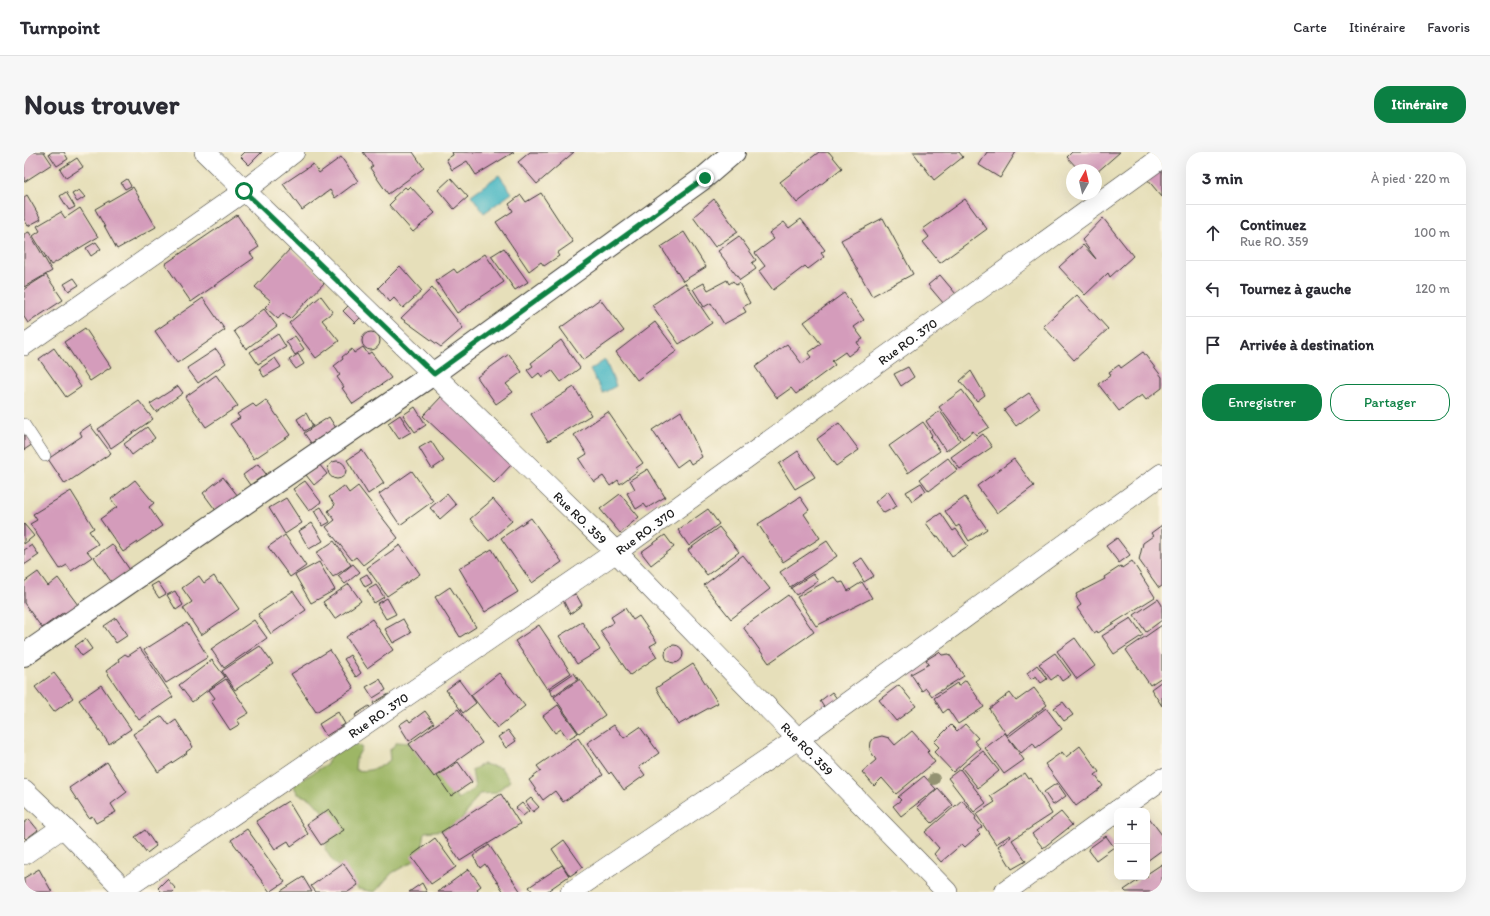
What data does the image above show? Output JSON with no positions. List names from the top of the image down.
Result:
{
  "streets": {
    "street": ["Rue RO. 370", "Rue RO. 359"]
  },
  "crossings": [
    ["Rue RO. 370", "Rue RO. 359"]
  ],
  "north": "top",
  "page": {
    "header": "Turnpoint",
    "nav": ["Carte", "Itinéraire", "Favoris"],
    "buttons": [
      "Itinéraire",
      ["Enregistrer", "Partager"]
    ],
    "title": "Nous trouver",
    "heading": ["3 min", "À pied · 220 m"],
    "list": [
      ["Continuez", "Rue RO. 359", "100 m"],
      ["Tournez à gauche", "120 m"],
      "Arrivée à destination"
    ],
    "map_buttons": ["+", "−"]
  }
}
